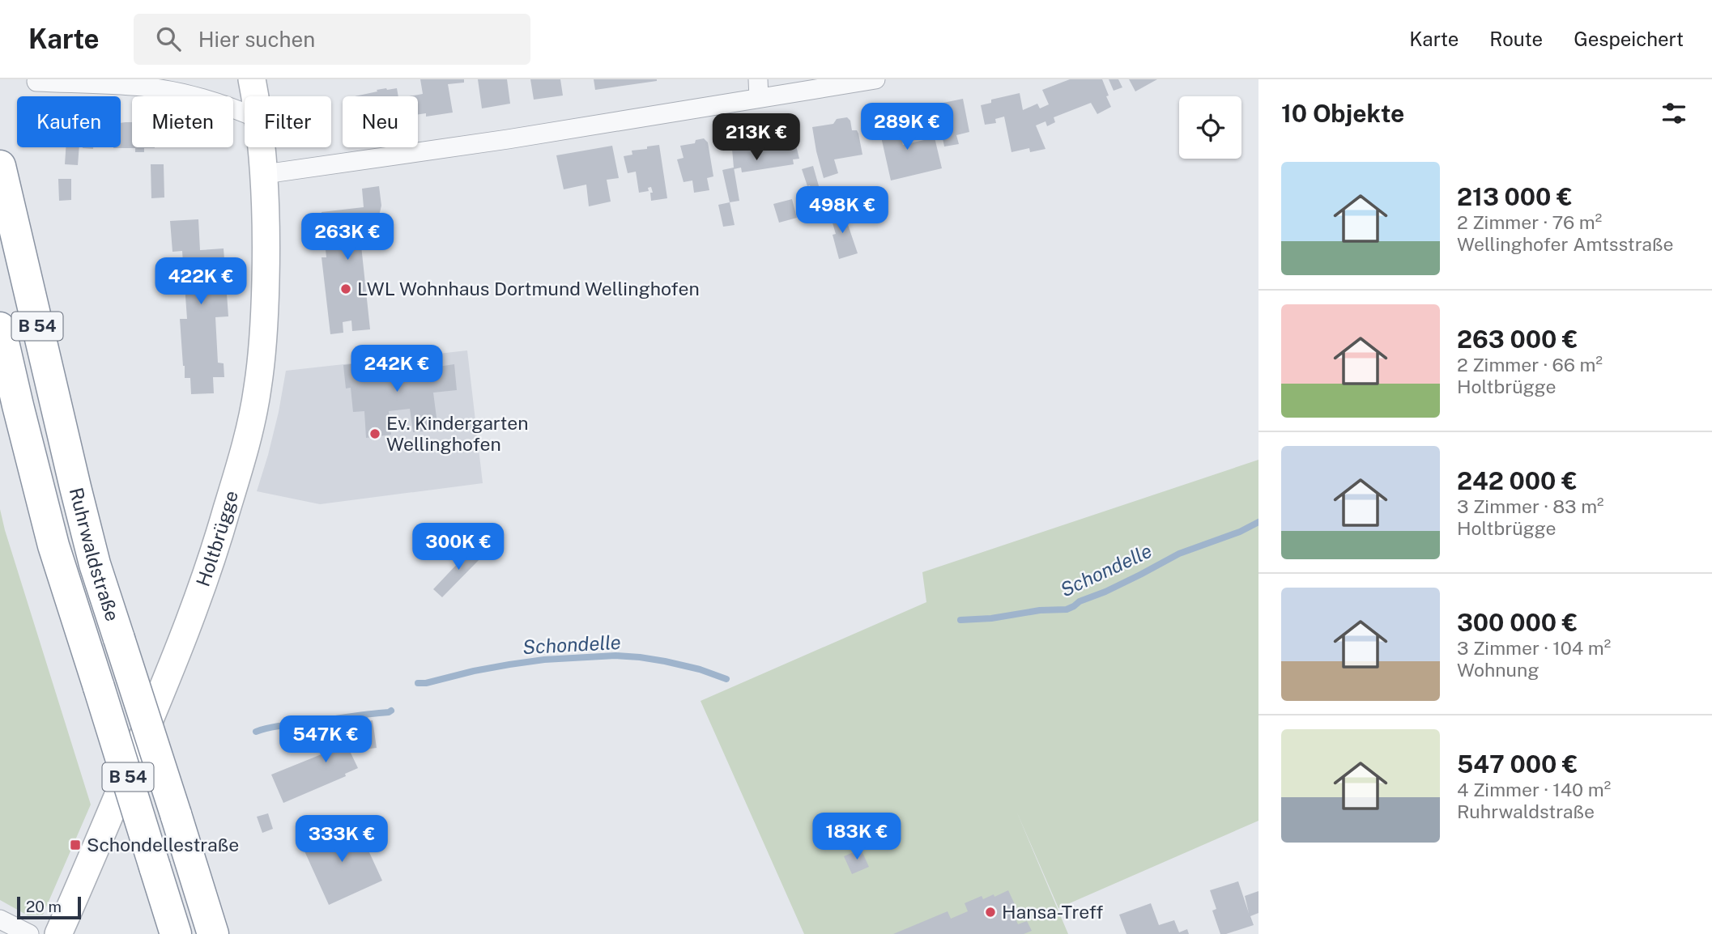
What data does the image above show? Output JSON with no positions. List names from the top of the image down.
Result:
{
  "streets": {
    "highway": ["B 54", "Ruhrwaldstraße"],
    "main road": ["Holtbrügge"]
  },
  "water": ["Schondelle"],
  "places": {
    "other": ["LWL Wohnhaus Dortmund Wellinghofen", "Ev. Kindergarten Wellinghofen", "Hansa-Treff"],
    "transit": ["Schondellestraße"]
  },
  "scale_bar": "20 m",
  "page": {
    "header": "Karte",
    "search": "Hier suchen",
    "nav": ["Karte", "Route", "Gespeichert"],
    "heading": "10 Objekte",
    "chip": [
      "Kaufen",
      "Mieten",
      "Filter",
      "Neu"
    ],
    "price": [
      "289K €",
      "213K €",
      "498K €",
      "263K €",
      "422K €",
      "242K €",
      "300K €",
      "547K €",
      "183K €",
      "333K €"
    ],
    "list": [
      {
        "name": "213 000 €",
        "note": "2 Zimmer · 76 m² · Wellinghofer Amtsstraße"
      },
      {
        "name": "263 000 €",
        "note": "2 Zimmer · 66 m² · Holtbrügge"
      },
      {
        "name": "242 000 €",
        "note": "3 Zimmer · 83 m² · Holtbrügge"
      },
      {
        "name": "300 000 €",
        "note": "3 Zimmer · 104 m² · Wohnung"
      },
      {
        "name": "547 000 €",
        "note": "4 Zimmer · 140 m² · Ruhrwaldstraße"
      }
    ],
    "scale": "20 m"
  }
}
